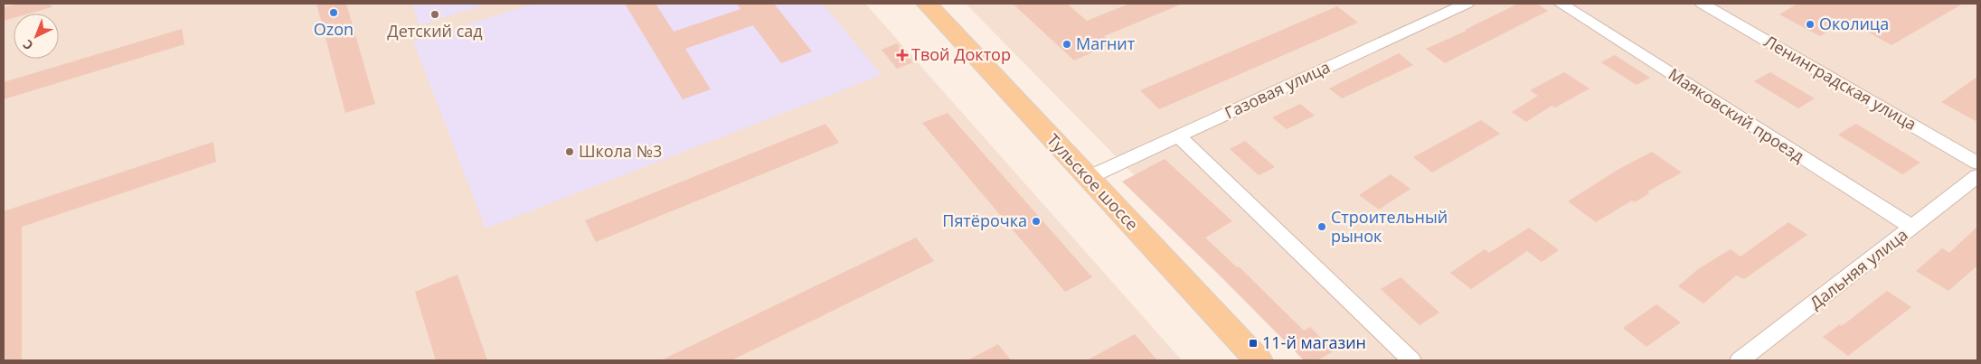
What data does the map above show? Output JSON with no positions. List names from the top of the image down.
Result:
{
  "streets": {
    "main road": ["Тульское шоссе"],
    "street": [
      "Ленинградская улица",
      "Газовая улица",
      "Маяковский проезд",
      "Дальняя улица"
    ]
  },
  "crossings": [
    ["Газовая улица", "Тульское шоссе"],
    ["Маяковский проезд", "Дальняя улица"]
  ],
  "places": {
    "other": [
      "Ozon",
      "Детский сад",
      "Околица",
      "Магнит",
      "Школа №3",
      "Пятёрочка",
      "Строительный рынок"
    ],
    "health": ["Твой Доктор"],
    "transit": ["11-й магазин"]
  },
  "north": "bottom left"
}
